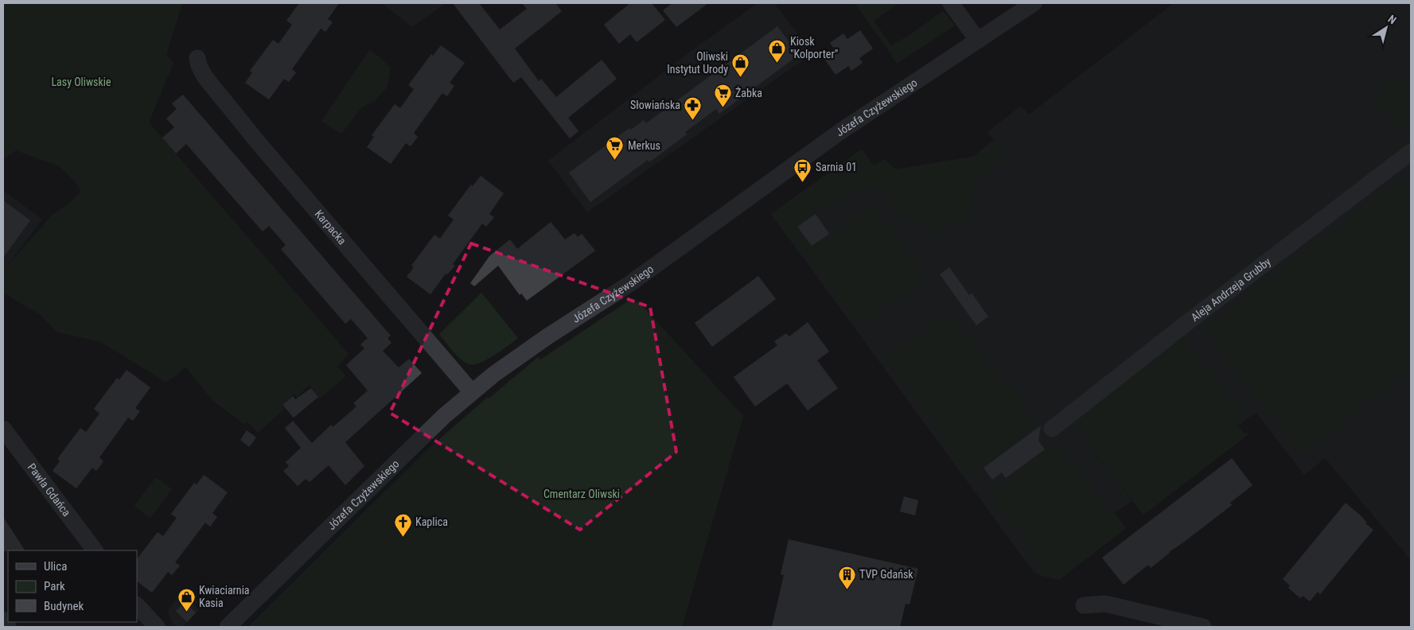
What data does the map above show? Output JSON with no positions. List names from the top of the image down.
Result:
{
  "streets": {
    "street": [
      "Józefa Czyżewskiego",
      "Karpacka",
      "Aleja Andrzeja Grubby",
      "Pawła Gdańca"
    ]
  },
  "crossings": [
    ["Józefa Czyżewskiego", "Karpacka"]
  ],
  "parks": ["Lasy Oliwskie", "Cmentarz Oliwski"],
  "places": {
    "shop": ["Kiosk \"Kolporter\"", "Oliwski Instytut Urody", "Kwiaciarnia Kasia"],
    "supermarket": ["Żabka", "Merkus"],
    "pharmacy": ["Słowiańska"],
    "bus stop": ["Sarnia 01"],
    "church": ["Kaplica"],
    "building": ["TVP Gdańsk"]
  },
  "legend": ["Ulica", "Park", "Budynek"],
  "north": "top right"
}
